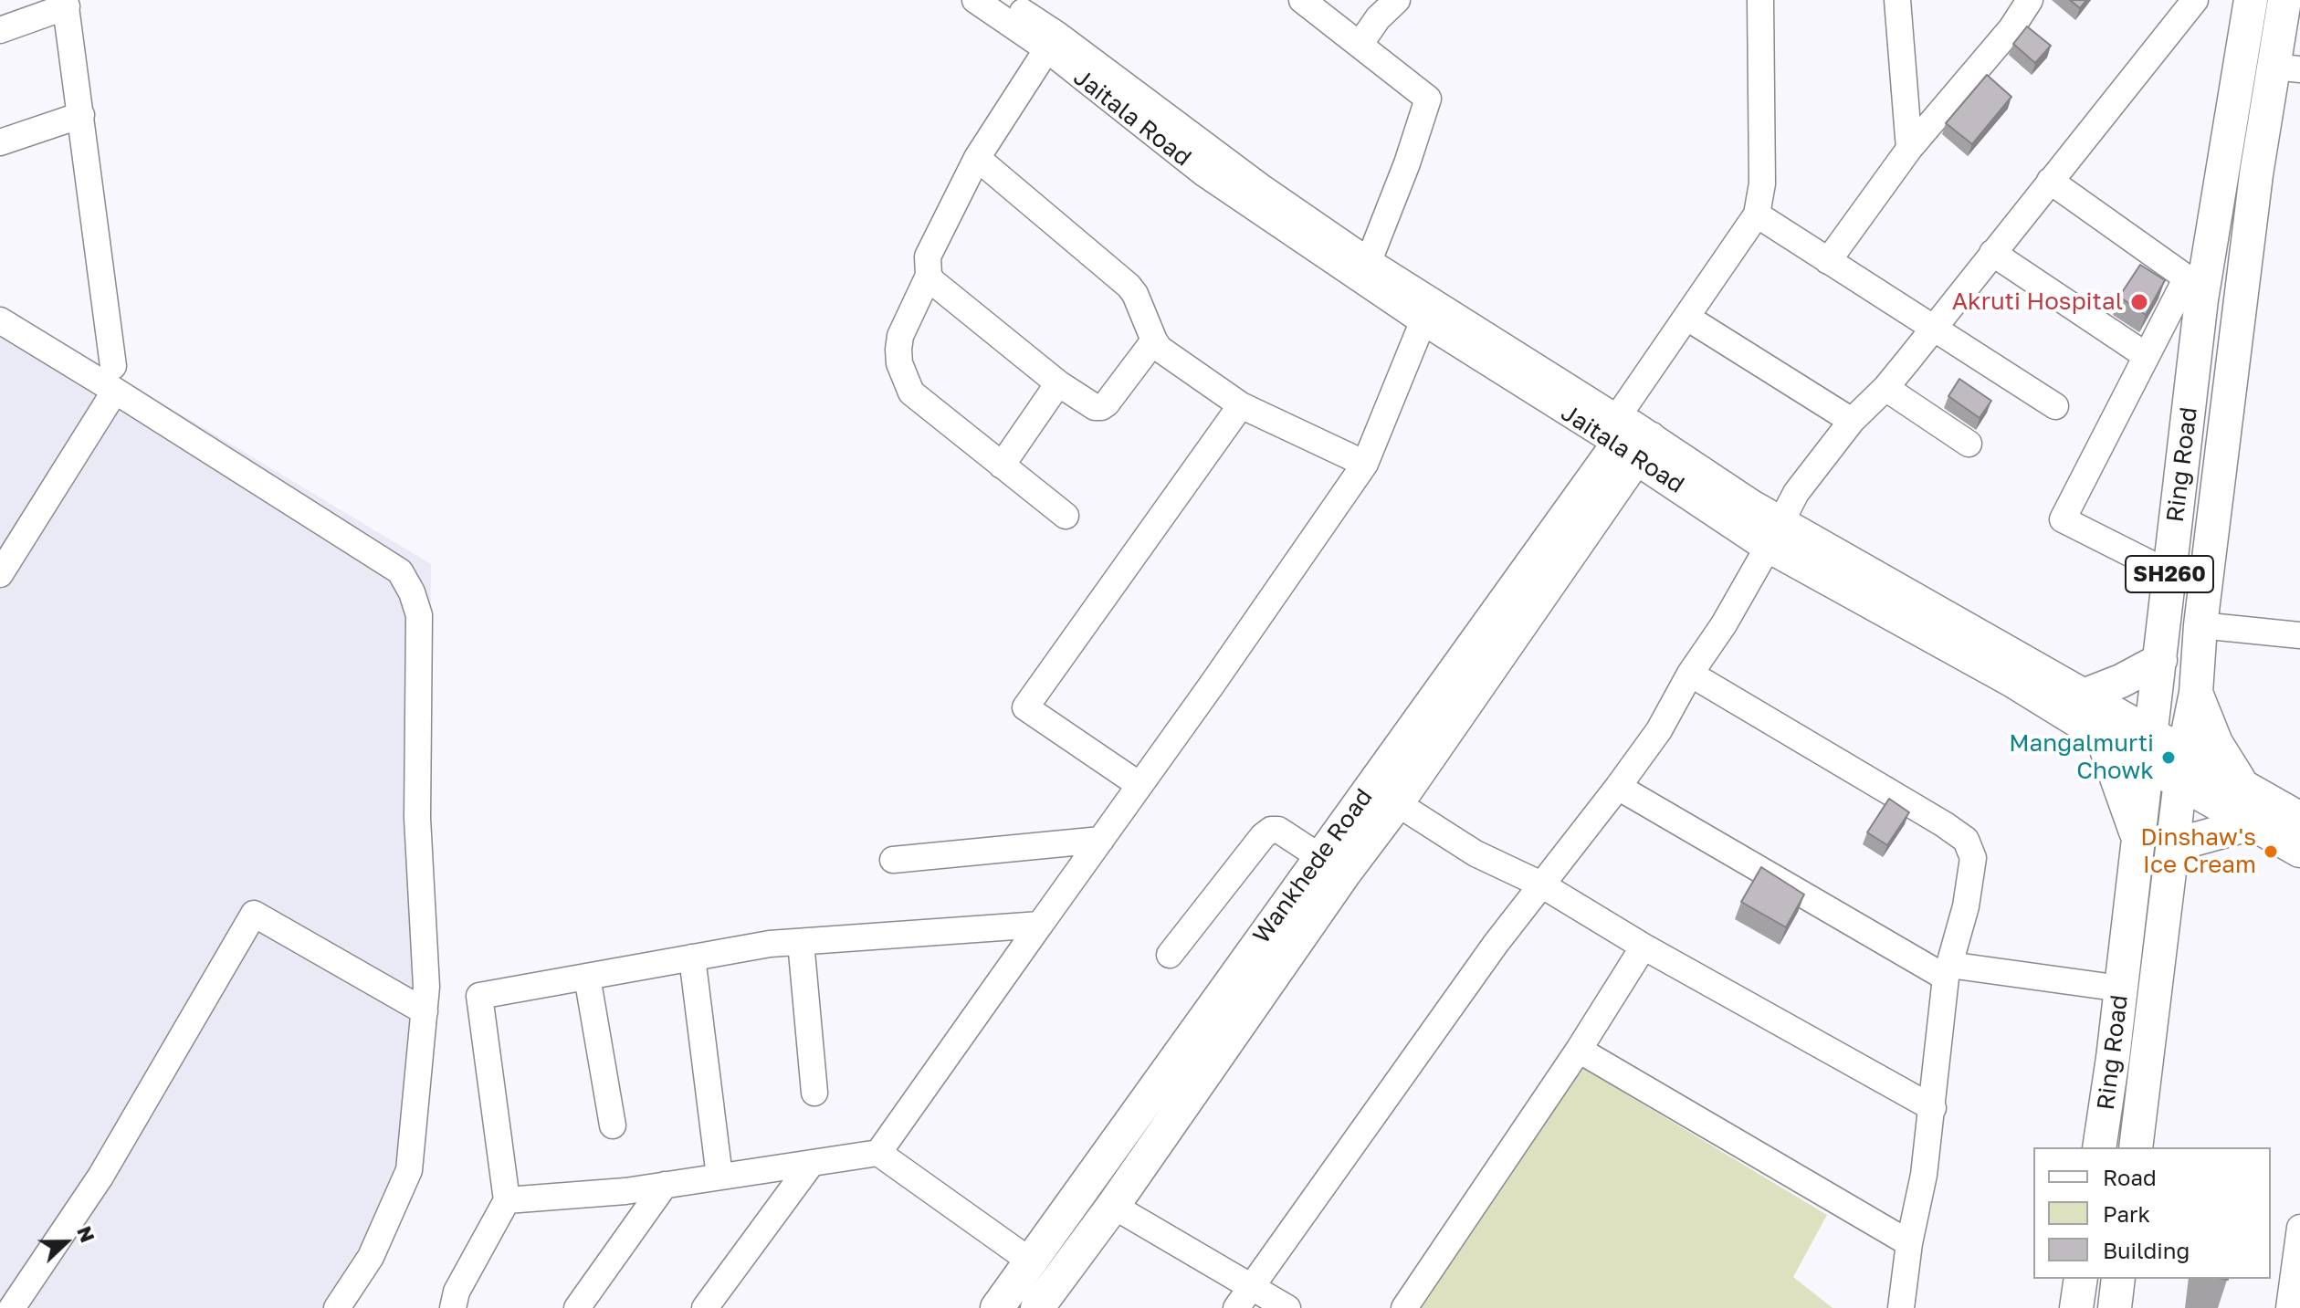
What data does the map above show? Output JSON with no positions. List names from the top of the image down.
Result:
{
  "streets": {
    "main road": [
      "Jaitala Road",
      "Ring Road",
      "SH260",
      "Wankhede Road"
    ]
  },
  "crossings": [
    ["Jaitala Road", "Ring Road"],
    ["Jaitala Road", "SH260"],
    ["Jaitala Road", "Wankhede Road"]
  ],
  "places": ["Akruti Hospital", "Mangalmurti Chowk", "Dinshaw's Ice Cream"],
  "legend": ["Road", "Park", "Building"],
  "north": "right"
}
